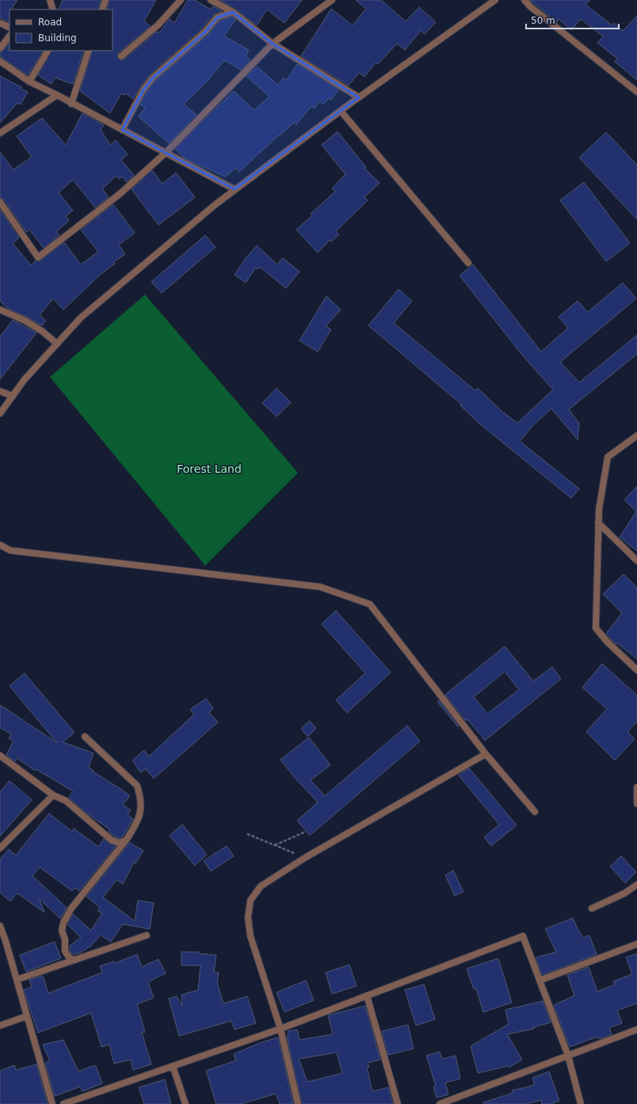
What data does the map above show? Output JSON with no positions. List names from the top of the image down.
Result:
{
  "parks": ["Forest Land"],
  "legend": ["Road", "Building"],
  "scale_bar": "50 m"
}
